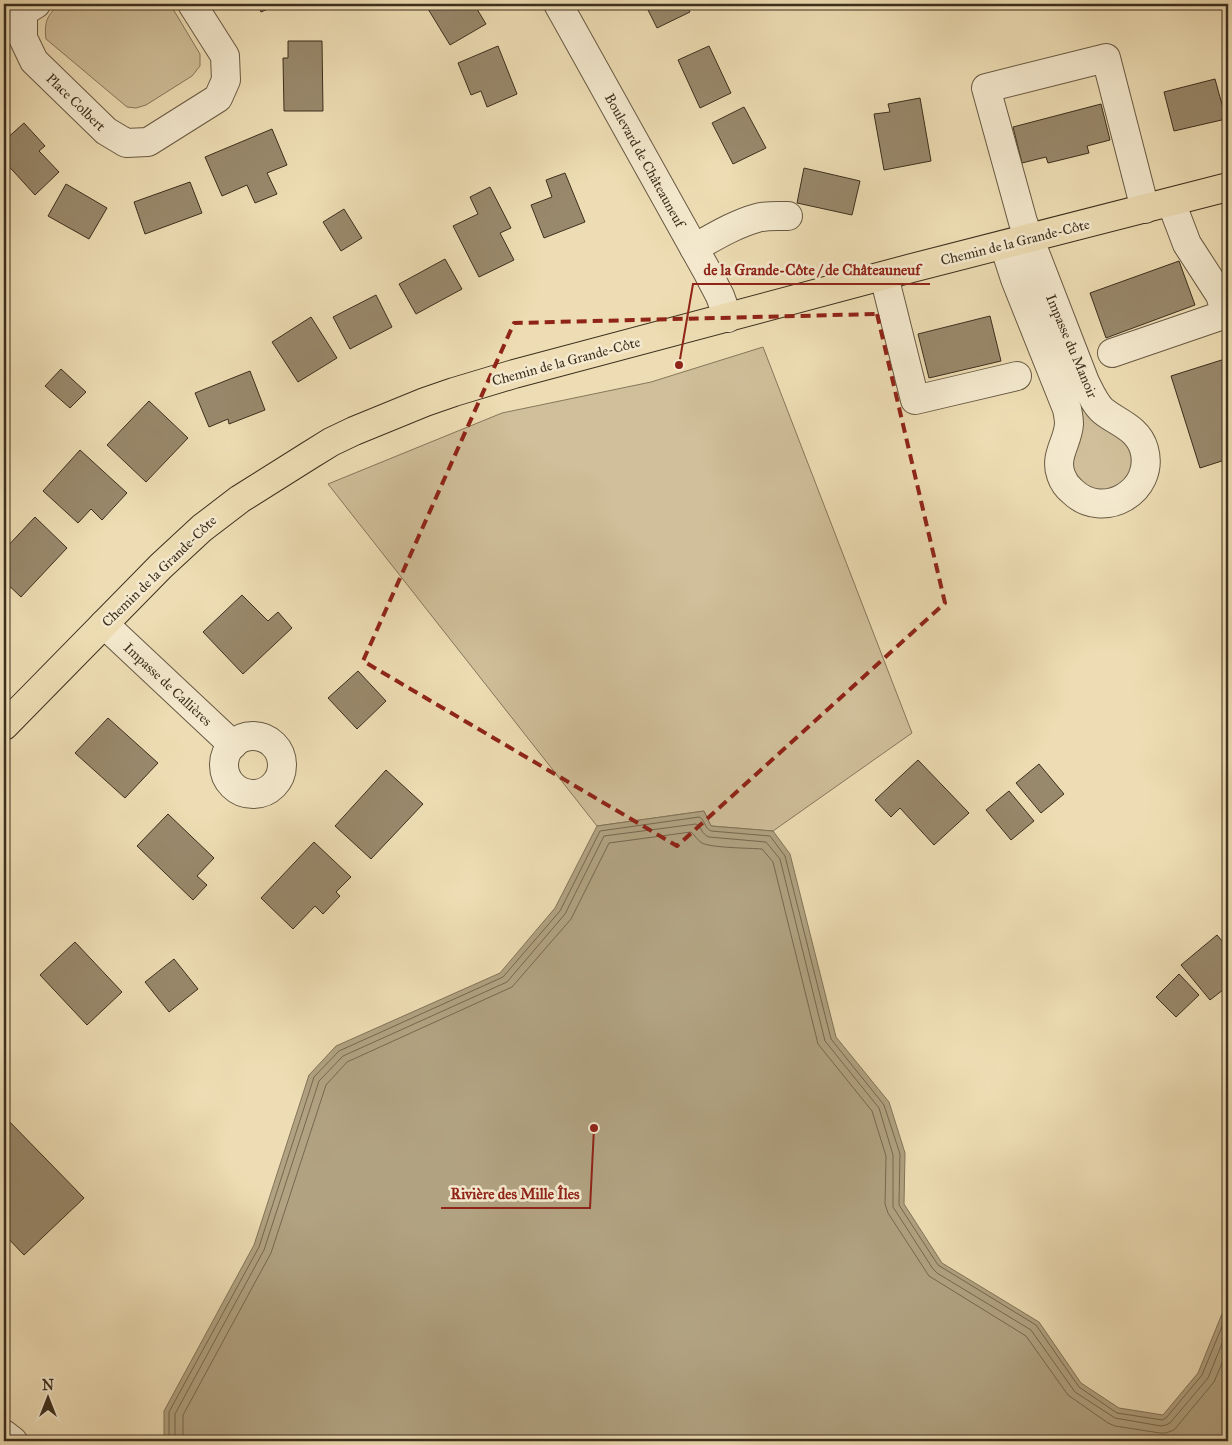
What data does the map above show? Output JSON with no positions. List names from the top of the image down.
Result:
{
  "streets": {
    "main road": ["Chemin de la Grande-Côte"],
    "street": [
      "Place Colbert",
      "Boulevard de Châteauneuf",
      "Impasse du Manoir",
      "Impasse de Callières"
    ]
  },
  "crossings": [
    ["Boulevard de Châteauneuf", "Chemin de la Grande-Côte"],
    ["Chemin de la Grande-Côte", "Impasse du Manoir"],
    ["Chemin de la Grande-Côte", "Impasse de Callières"]
  ],
  "places": ["de la Grande-Côte / de Châteauneuf", "Rivière des Mille Îles"],
  "north": "top"
}
